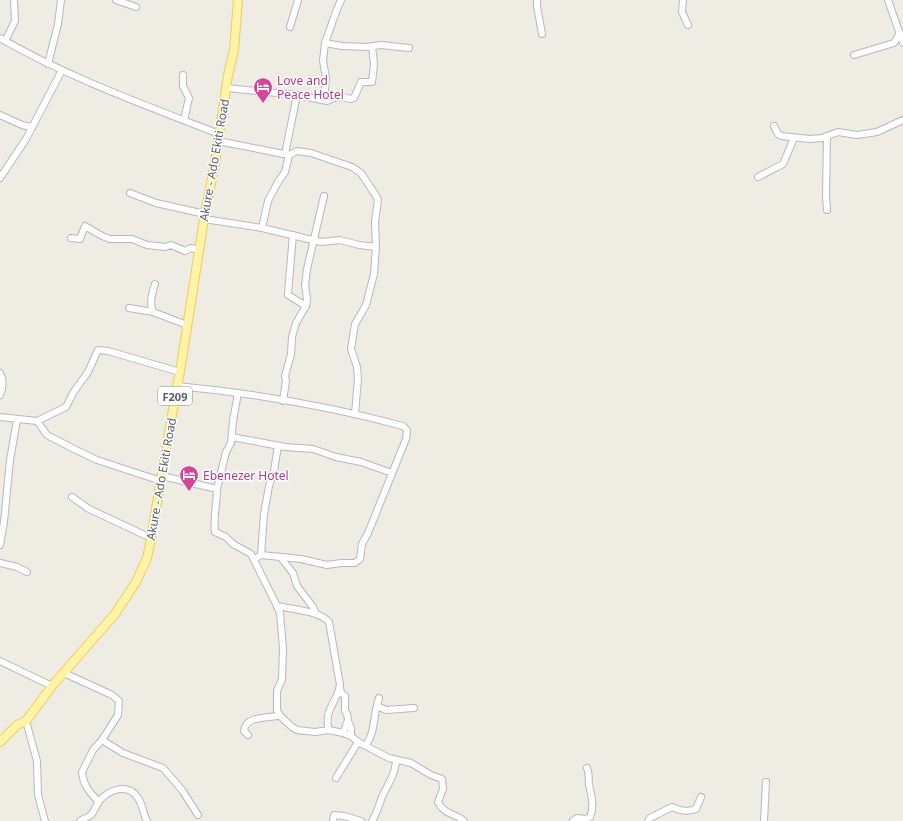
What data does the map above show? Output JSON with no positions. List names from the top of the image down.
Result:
{
  "streets": {
    "main road": ["Akure - Ado Ekiti Road", "F209"]
  },
  "places": {
    "hotel": ["Love and Peace Hotel", "Ebenezer Hotel"]
  }
}
